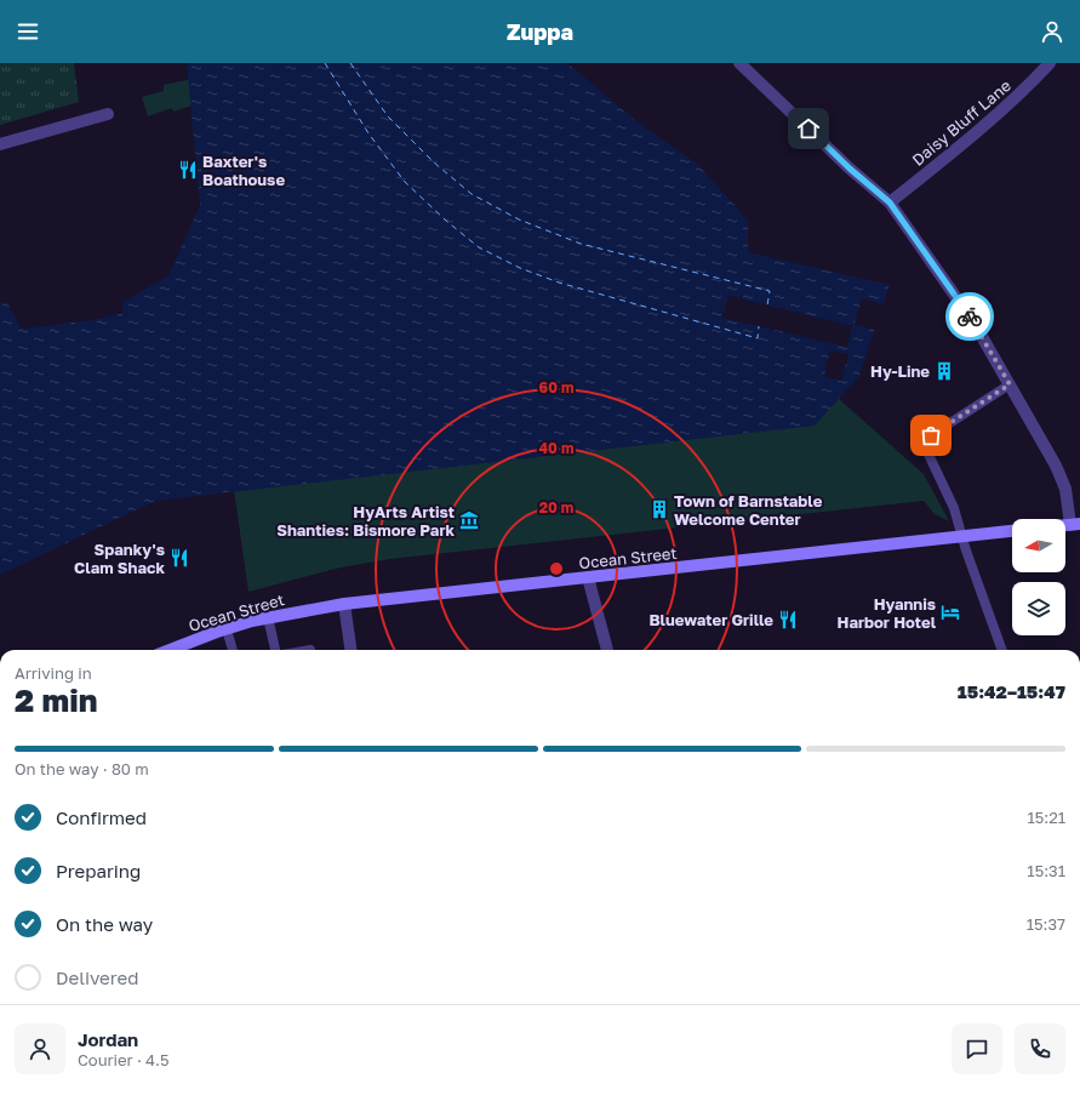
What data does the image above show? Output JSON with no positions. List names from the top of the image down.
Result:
{
  "streets": {
    "main road": ["Ocean Street"],
    "street": ["Daisy Bluff Lane"]
  },
  "places": {
    "restaurant": ["Baxter's Boathouse", "Spanky's Clam Shack", "Bluewater Grille"],
    "building": ["Hy-Line", "Town of Barnstable Welcome Center"],
    "museum": ["HyArts Artist Shanties: Bismore Park"],
    "hotel": ["Hyannis Harbor Hotel"]
  },
  "north": "left",
  "page": {
    "header": "Zuppa",
    "heading": ["2 min", "Arriving in", "15:42–15:47"],
    "panel": ["Jordan", "Courier · 4.5"],
    "bar": "On the way · 80 m",
    "list": [
      ["Confirmed", "15:21"],
      ["Preparing", "15:31"],
      ["On the way", "15:37"],
      "Delivered"
    ]
  },
  "rings": ["60 m", "40 m", "20 m"]
}
